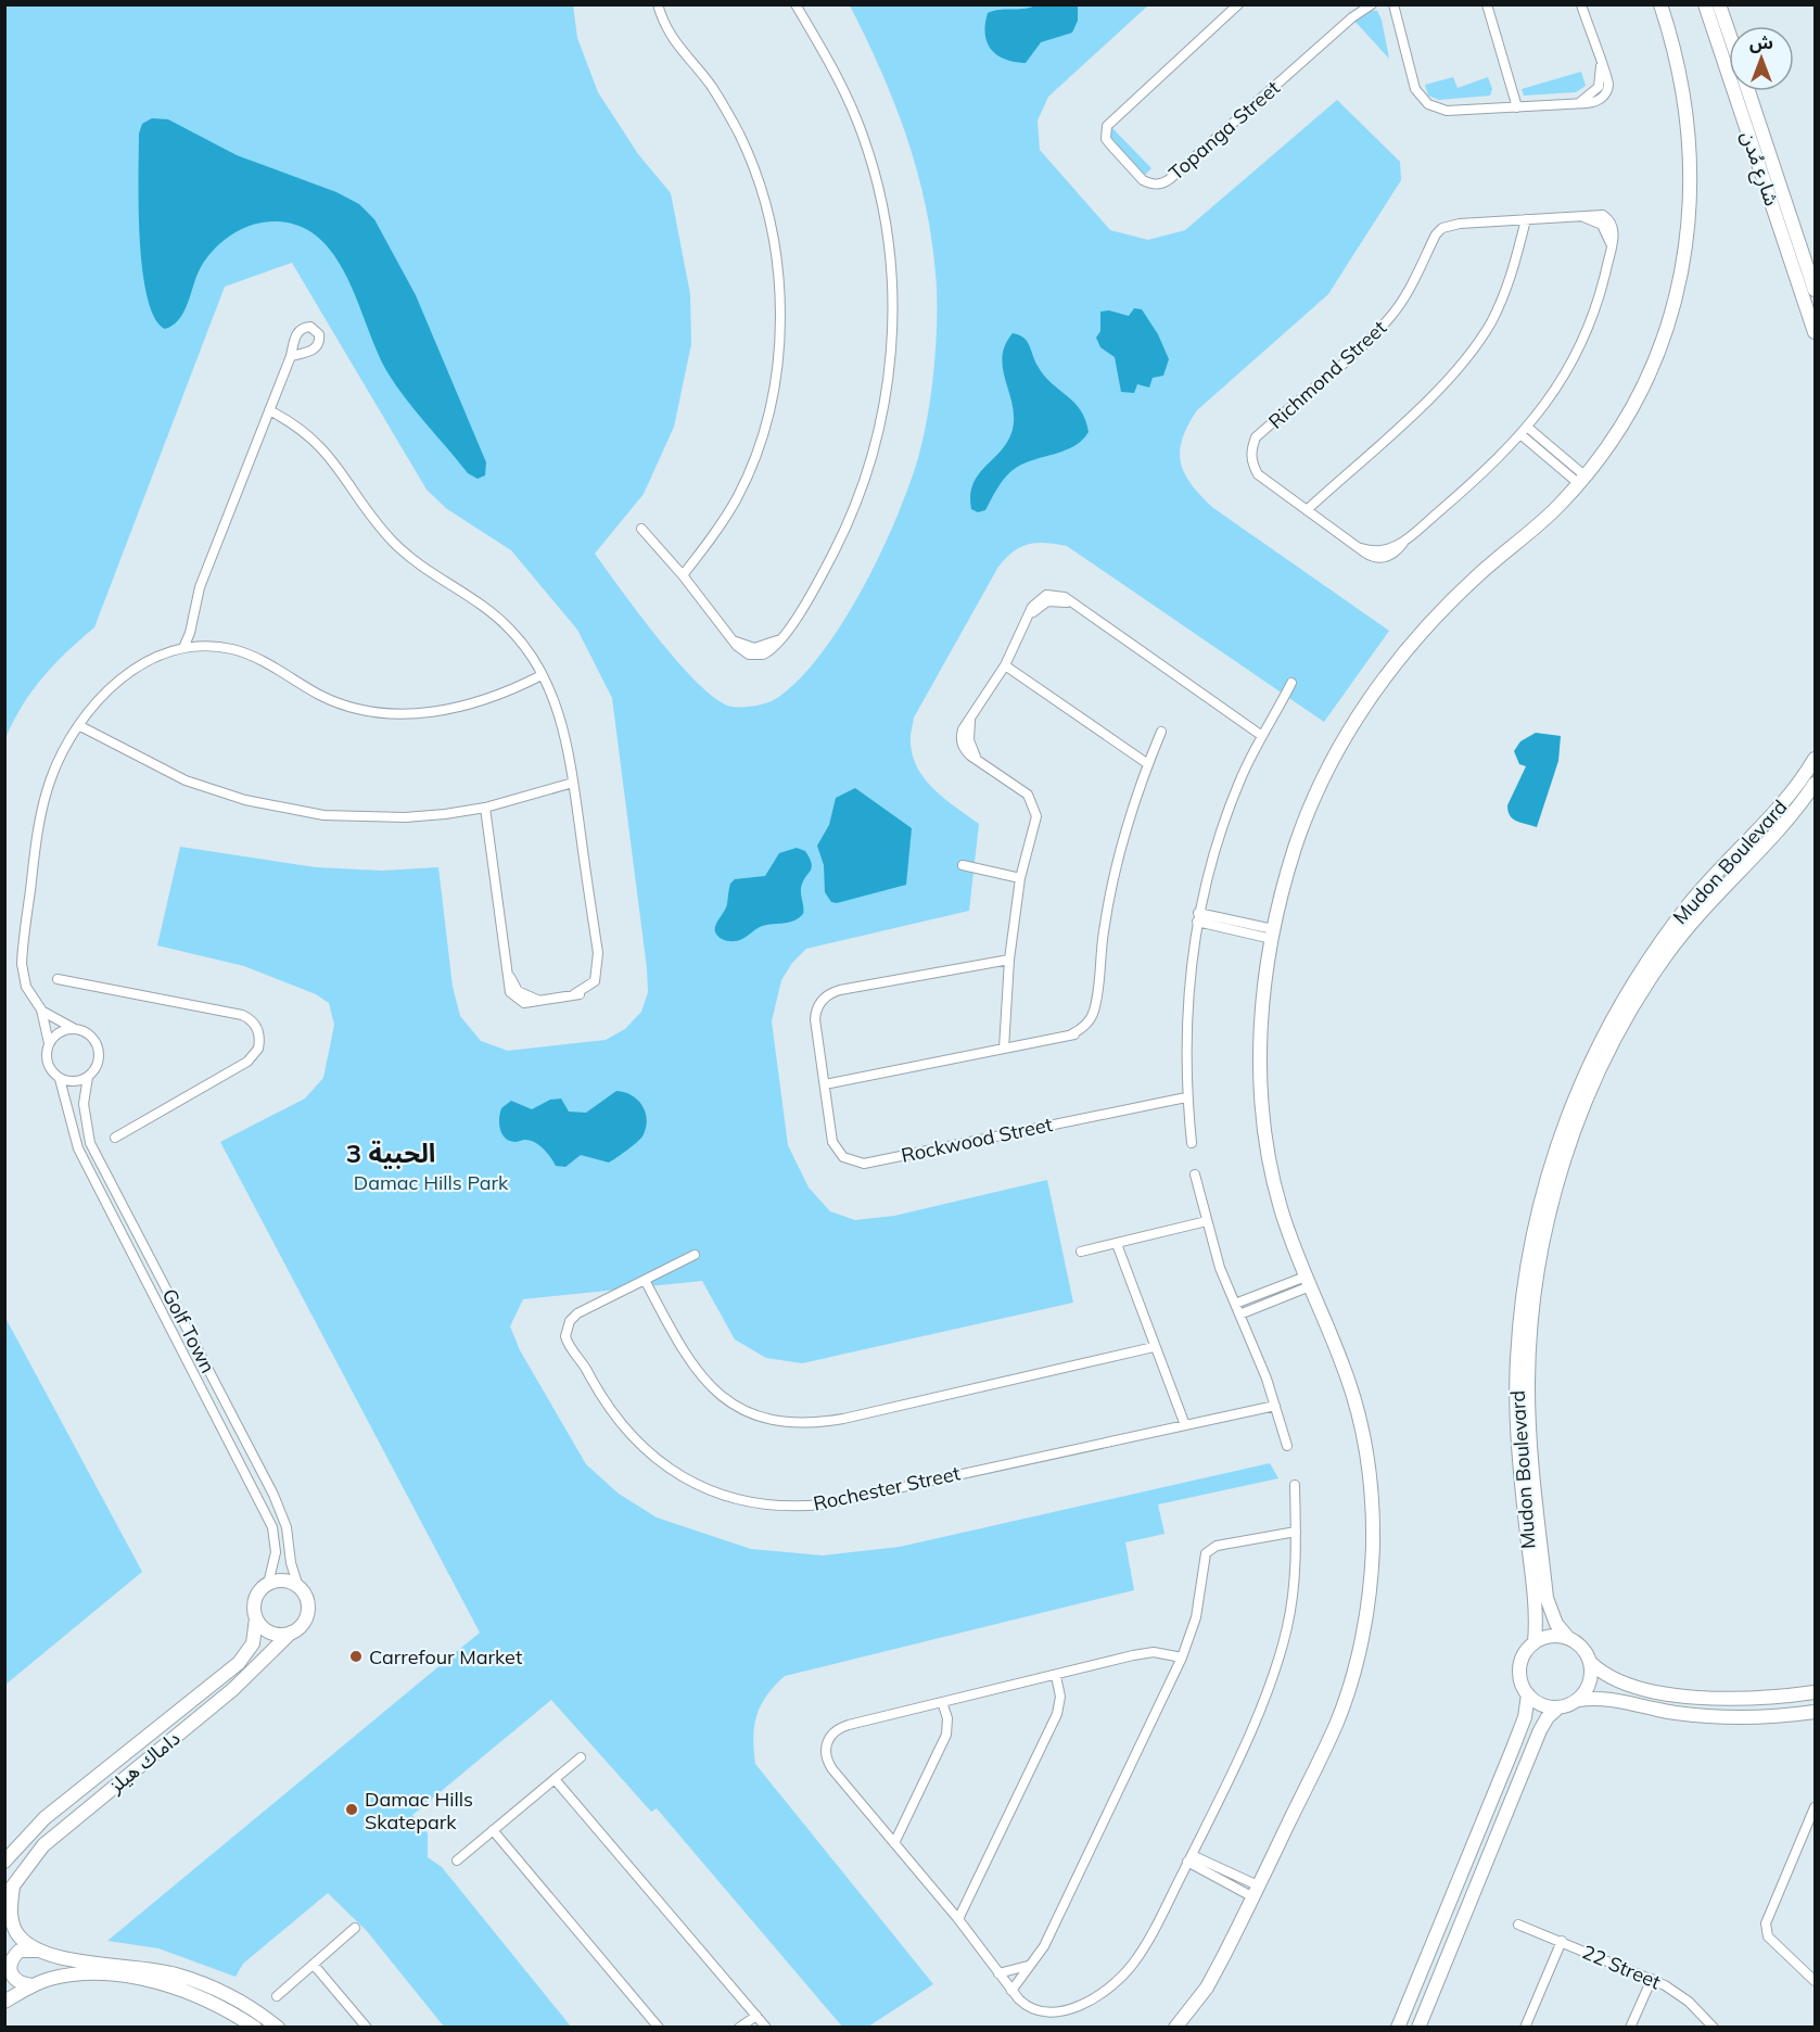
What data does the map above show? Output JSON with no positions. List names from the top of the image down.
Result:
{
  "streets": {
    "street": [
      "Topanga Street",
      "شارع مُدن",
      "Richmond Street",
      "Mudon Boulevard",
      "Rockwood Street",
      "Golf Town",
      "Rochester Street",
      "داماك هيلز",
      "22 Street"
    ]
  },
  "crossings": [
    ["Golf Town", "داماك هيلز"]
  ],
  "districts": ["الحبية 3"],
  "parks": ["Damac Hills Park"],
  "places": ["Carrefour Market", "Damac Hills Skatepark"],
  "north": "top"
}
